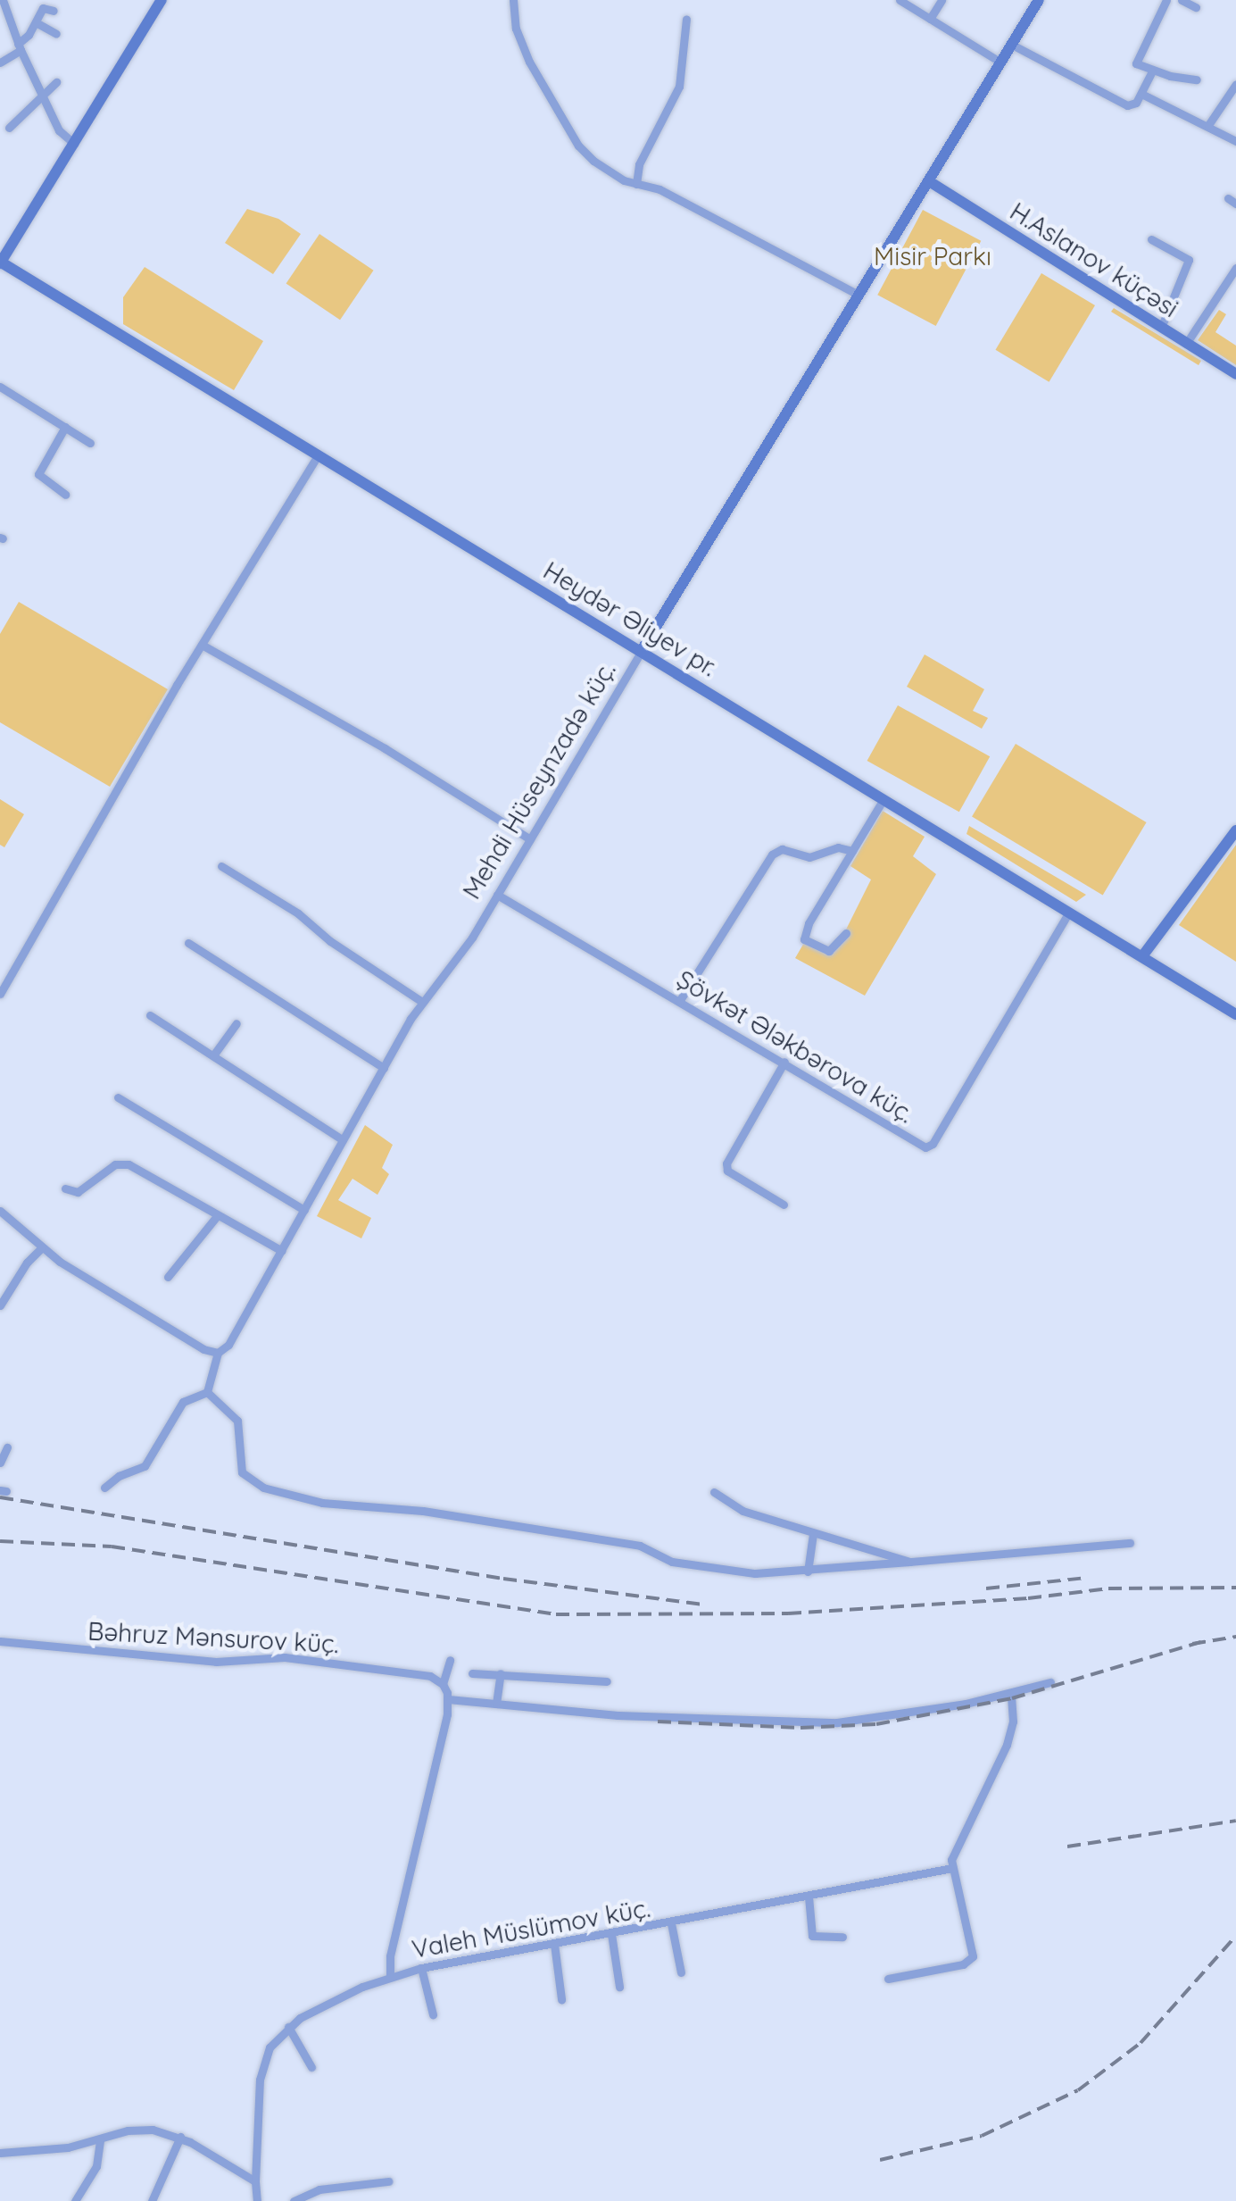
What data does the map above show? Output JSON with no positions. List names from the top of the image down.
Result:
{
  "streets": {
    "street": [
      "H.Aslanov küçəsi",
      "Heydər Əliyev pr.",
      "Mehdi Hüseynzadə küç.",
      "Şövkət Ələkbərova küç.",
      "Bəhruz Mənsurov küç.",
      "Valeh Müslümov küç."
    ]
  },
  "crossings": [
    ["H.Aslanov küçəsi", "Mehdi Hüseynzadə küç."],
    ["Heydər Əliyev pr.", "Mehdi Hüseynzadə küç."],
    ["Heydər Əliyev pr.", "Şövkət Ələkbərova küç."],
    ["Mehdi Hüseynzadə küç.", "Şövkət Ələkbərova küç."]
  ],
  "parks": ["Misir Parkı"]
}
